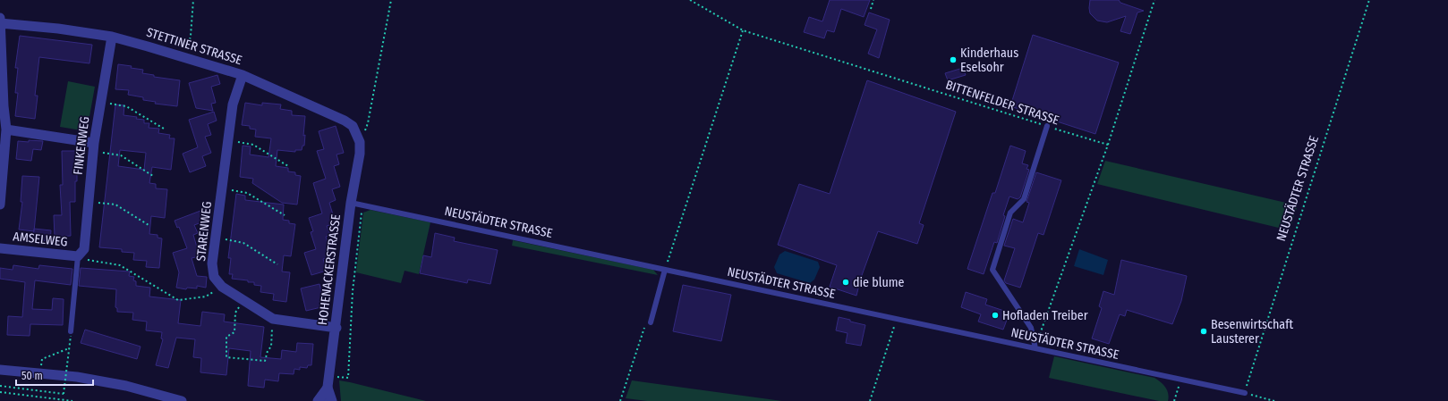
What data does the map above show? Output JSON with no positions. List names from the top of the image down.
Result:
{
  "streets": {
    "street": [
      "STETTINER STRASSE",
      "FINKENWEG",
      "STARENWEG",
      "AMSELWEG",
      "HOHENACKERSTRASSE"
    ],
    "lane": ["NEUSTÄDTER STRASSE"],
    "path": ["BITTENFELDER STRASSE"]
  },
  "crossings": [
    ["STETTINER STRASSE", "FINKENWEG"],
    ["STETTINER STRASSE", "STARENWEG"],
    ["STETTINER STRASSE", "HOHENACKERSTRASSE"],
    ["FINKENWEG", "AMSELWEG"],
    ["NEUSTÄDTER STRASSE", "HOHENACKERSTRASSE"],
    ["STARENWEG", "HOHENACKERSTRASSE"]
  ],
  "places": [
    "Kinderhaus Eselsohr",
    "die blume",
    "Hofladen Treiber",
    "Besenwirtschaft Lausterer"
  ],
  "scale_bar": "50 m"
}
